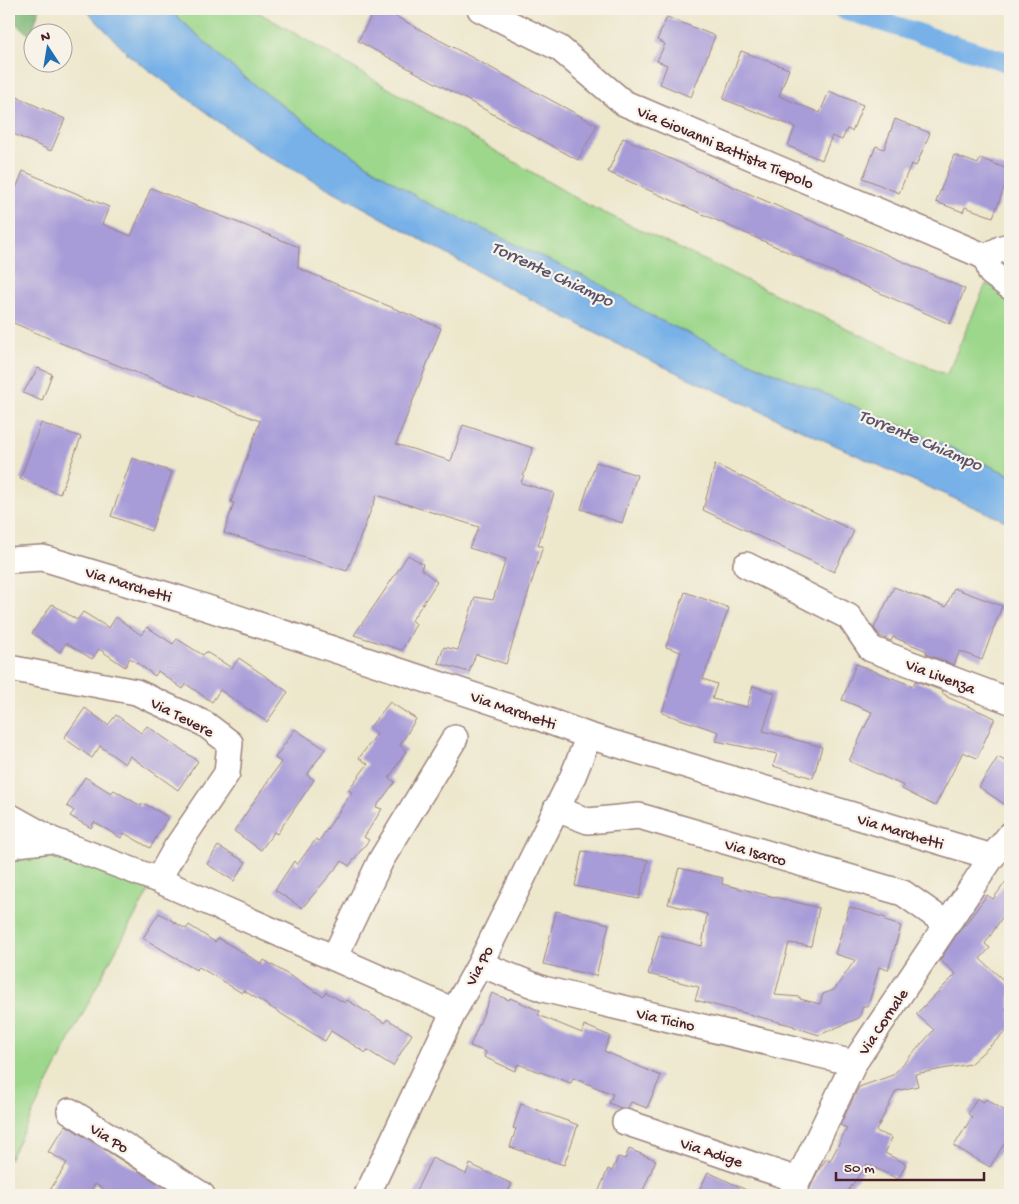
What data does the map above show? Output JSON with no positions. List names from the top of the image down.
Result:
{
  "streets": {
    "street": [
      "Via Giovanni Battista Tiepolo",
      "Via Marchetti",
      "Via Livenza",
      "Via Tevere",
      "Via Isarco",
      "Via Po",
      "Via Ticino",
      "Via Cornale",
      "Via Adige"
    ]
  },
  "crossings": [
    ["Via Marchetti", "Via Po"],
    ["Via Marchetti", "Via Cornale"],
    ["Via Isarco", "Via Po"],
    ["Via Isarco", "Via Cornale"],
    ["Via Po", "Via Ticino"],
    ["Via Ticino", "Via Cornale"],
    ["Via Cornale", "Via Adige"]
  ],
  "water": ["Torrente Chiampo"],
  "scale_bar": "50 m",
  "north": "top"
}
